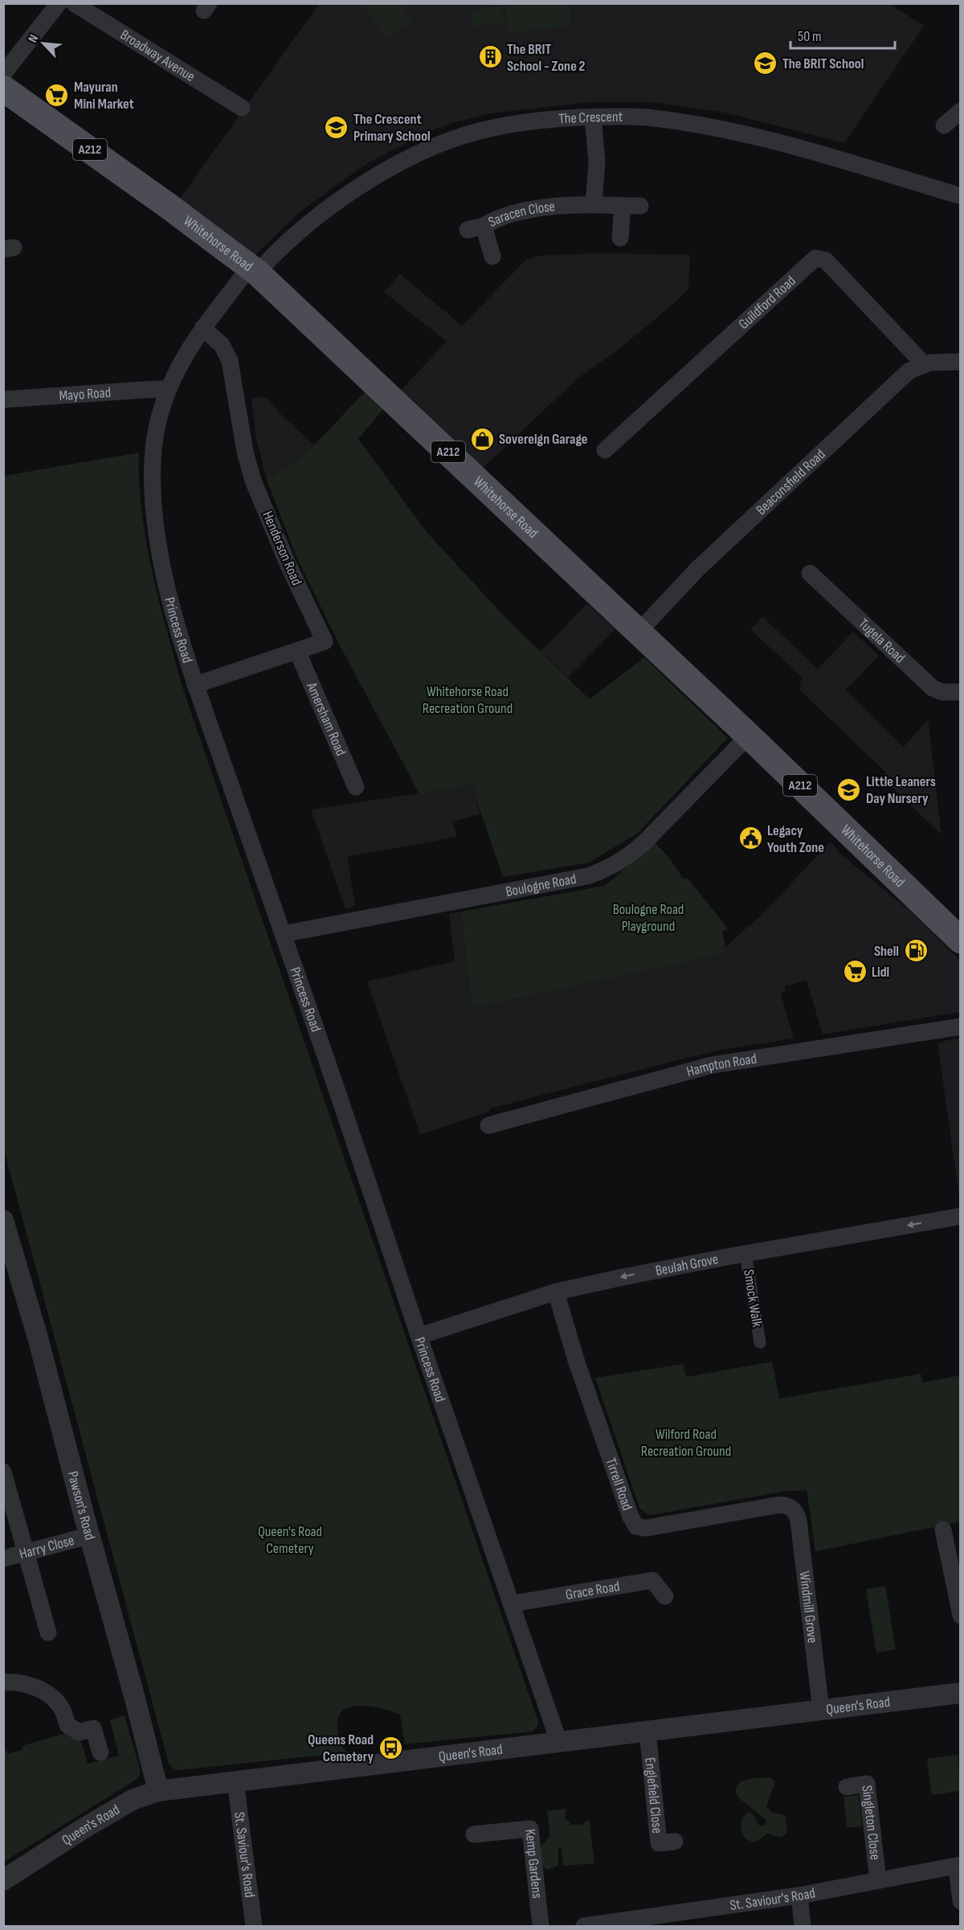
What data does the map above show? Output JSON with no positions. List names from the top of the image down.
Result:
{
  "streets": {
    "main road": ["A212", "Whitehorse Road"],
    "street": [
      "Broadway Avenue",
      "The Crescent",
      "Saracen Close",
      "Guildford Road",
      "Mayo Road",
      "Beaconsfield Road",
      "Henderson Road",
      "Princess Road",
      "Tugela Road",
      "Amersham Road",
      "Boulogne Road",
      "Hampton Road",
      "Beulah Grove",
      "Smock Walk",
      "Tirrell Road",
      "Pawson's Road",
      "Harry Close",
      "Grace Road",
      "Windmill Grove",
      "Queen's Road",
      "Englefield Close",
      "Singleton Close",
      "St. Saviour's Road",
      "Kemp Gardens"
    ]
  },
  "crossings": [
    ["The Crescent", "Whitehorse Road"],
    ["The Crescent", "Princess Road"],
    ["Whitehorse Road", "Beaconsfield Road"],
    ["Whitehorse Road", "Princess Road"],
    ["Whitehorse Road", "Boulogne Road"],
    ["Guildford Road", "Beaconsfield Road"],
    ["Mayo Road", "Princess Road"],
    ["Henderson Road", "Princess Road"],
    ["Henderson Road", "Amersham Road"],
    ["Princess Road", "Boulogne Road"],
    ["Princess Road", "Beulah Grove"],
    ["Princess Road", "Grace Road"],
    ["Princess Road", "Queen's Road"],
    ["Beulah Grove", "Smock Walk"],
    ["Beulah Grove", "Tirrell Road"],
    ["Tirrell Road", "Windmill Grove"],
    ["Pawson's Road", "Harry Close"],
    ["Pawson's Road", "Queen's Road"],
    ["Windmill Grove", "Queen's Road"],
    ["Queen's Road", "Englefield Close"],
    ["Queen's Road", "St. Saviour's Road"],
    ["Singleton Close", "St. Saviour's Road"]
  ],
  "one_way": ["Beulah Grove"],
  "parks": [
    "Whitehorse Road Recreation Ground",
    "Boulogne Road Playground",
    "Wilford Road Recreation Ground",
    "Queen's Road Cemetery"
  ],
  "places": {
    "building": ["The BRIT School - Zone 2"],
    "school or university": ["The BRIT School", "The Crescent Primary School", "Little Leaners Day Nursery"],
    "supermarket": ["Mayuran Mini Market", "Lidl"],
    "shop": ["Sovereign Garage"],
    "public building": ["Legacy Youth Zone"],
    "fuel station": ["Shell"],
    "bus stop": ["Queens Road Cemetery"]
  },
  "scale_bar": "50 m",
  "north": "top left"
}
